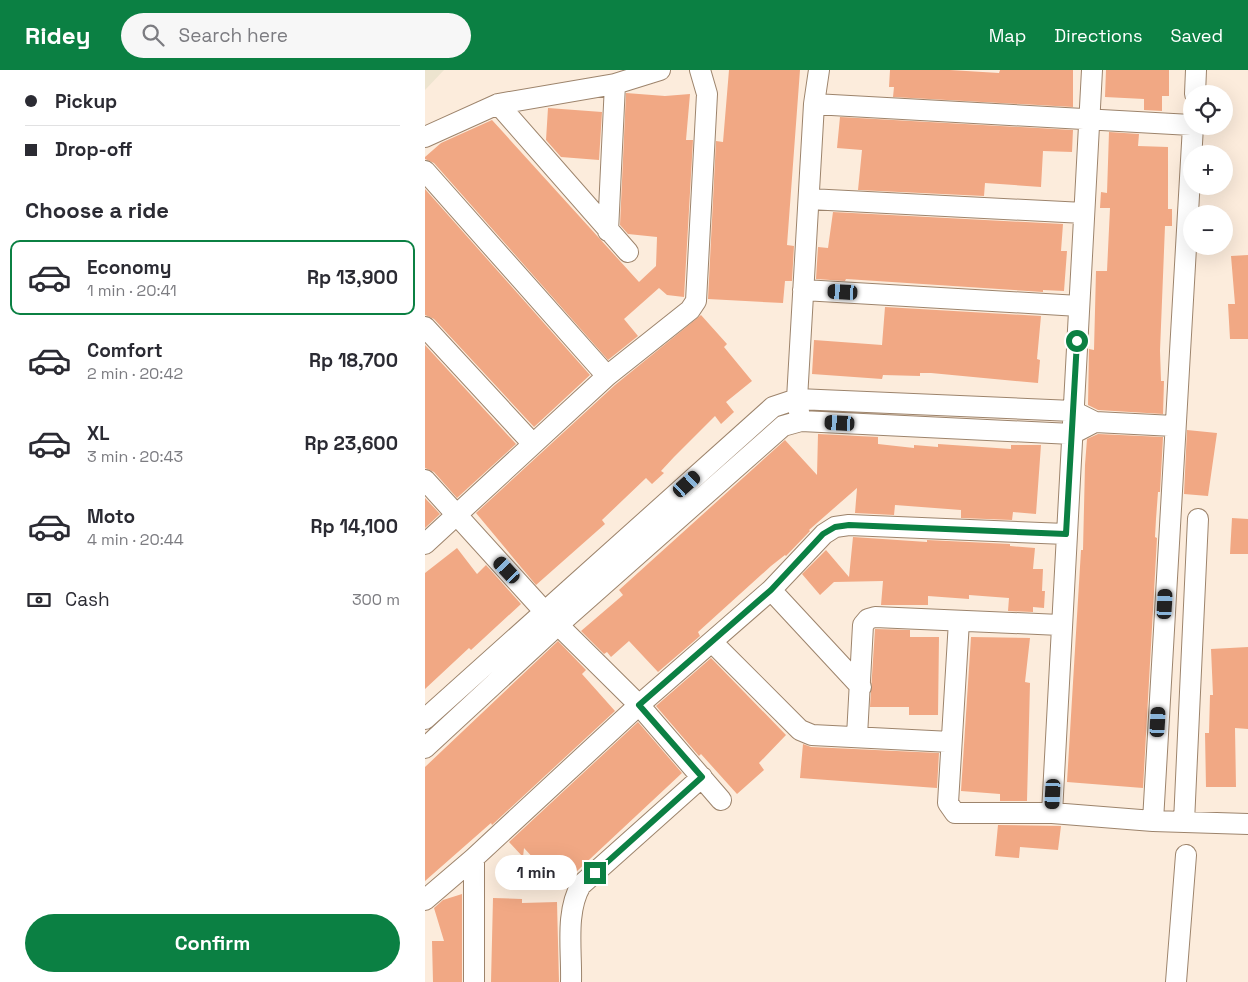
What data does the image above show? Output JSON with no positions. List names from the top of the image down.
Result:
{
  "page": {
    "header": "Ridey",
    "search": "Search here",
    "nav": ["Map", "Directions", "Saved"],
    "banner": ["Pickup", "Drop-off"],
    "map_buttons": ["+", "−"],
    "heading": "Choose a ride",
    "list": [
      {
        "name": "Economy",
        "note": "1 min · 20:41",
        "value": "Rp 13,900"
      },
      {
        "name": "Comfort",
        "note": "2 min · 20:42",
        "value": "Rp 18,700"
      },
      {
        "name": "XL",
        "note": "3 min · 20:43",
        "value": "Rp 23,600"
      },
      {
        "name": "Moto",
        "note": "4 min · 20:44",
        "value": "Rp 14,100"
      }
    ],
    "pay": ["Cash", "300 m"],
    "bubble": "1 min",
    "buttons": "Confirm"
  }
}
